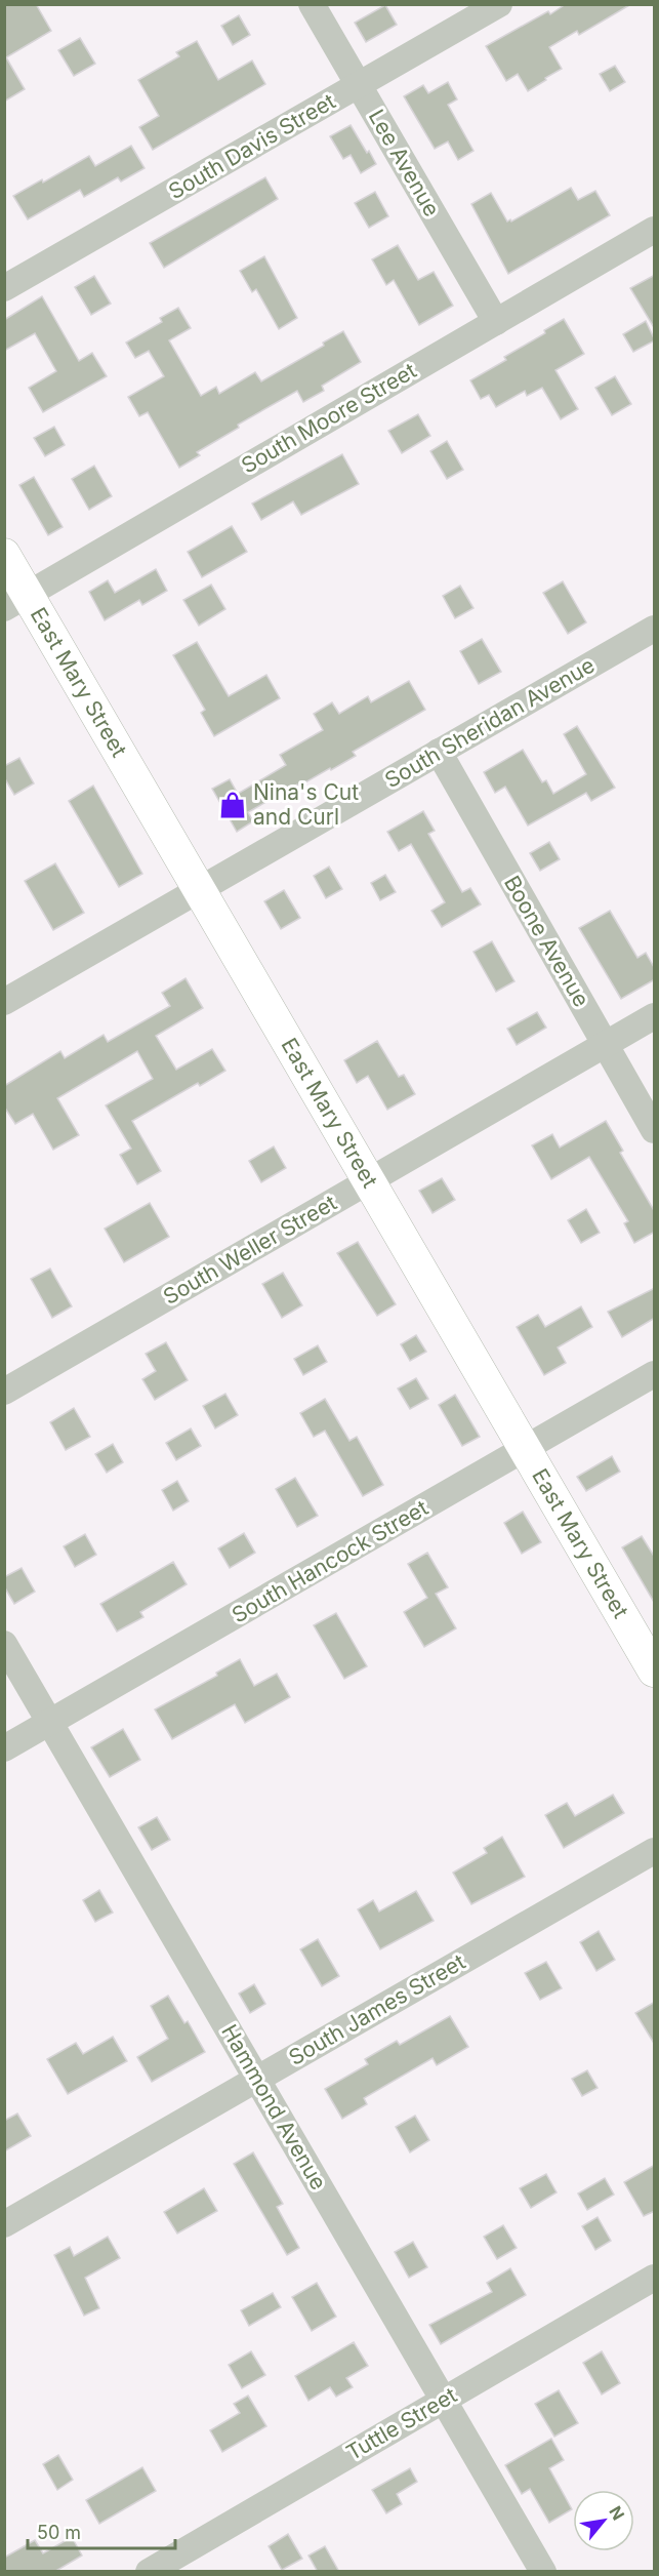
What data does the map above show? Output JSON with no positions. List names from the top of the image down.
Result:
{
  "streets": {
    "main road": ["East Mary Street"],
    "street": [
      "South Davis Street",
      "Lee Avenue",
      "South Moore Street",
      "South Sheridan Avenue",
      "Boone Avenue",
      "South Weller Street",
      "South Hancock Street",
      "South James Street",
      "Hammond Avenue",
      "Tuttle Street"
    ]
  },
  "crossings": [
    ["South Davis Street", "Lee Avenue"],
    ["Lee Avenue", "South Moore Street"],
    ["South Moore Street", "East Mary Street"],
    ["East Mary Street", "South Sheridan Avenue"],
    ["East Mary Street", "South Weller Street"],
    ["East Mary Street", "South Hancock Street"],
    ["South Sheridan Avenue", "Boone Avenue"],
    ["Boone Avenue", "South Weller Street"],
    ["South Hancock Street", "Hammond Avenue"],
    ["South James Street", "Hammond Avenue"],
    ["Hammond Avenue", "Tuttle Street"]
  ],
  "places": {
    "shop": ["Nina's Cut and Curl"]
  },
  "scale_bar": "50 m",
  "north": "top right"
}
